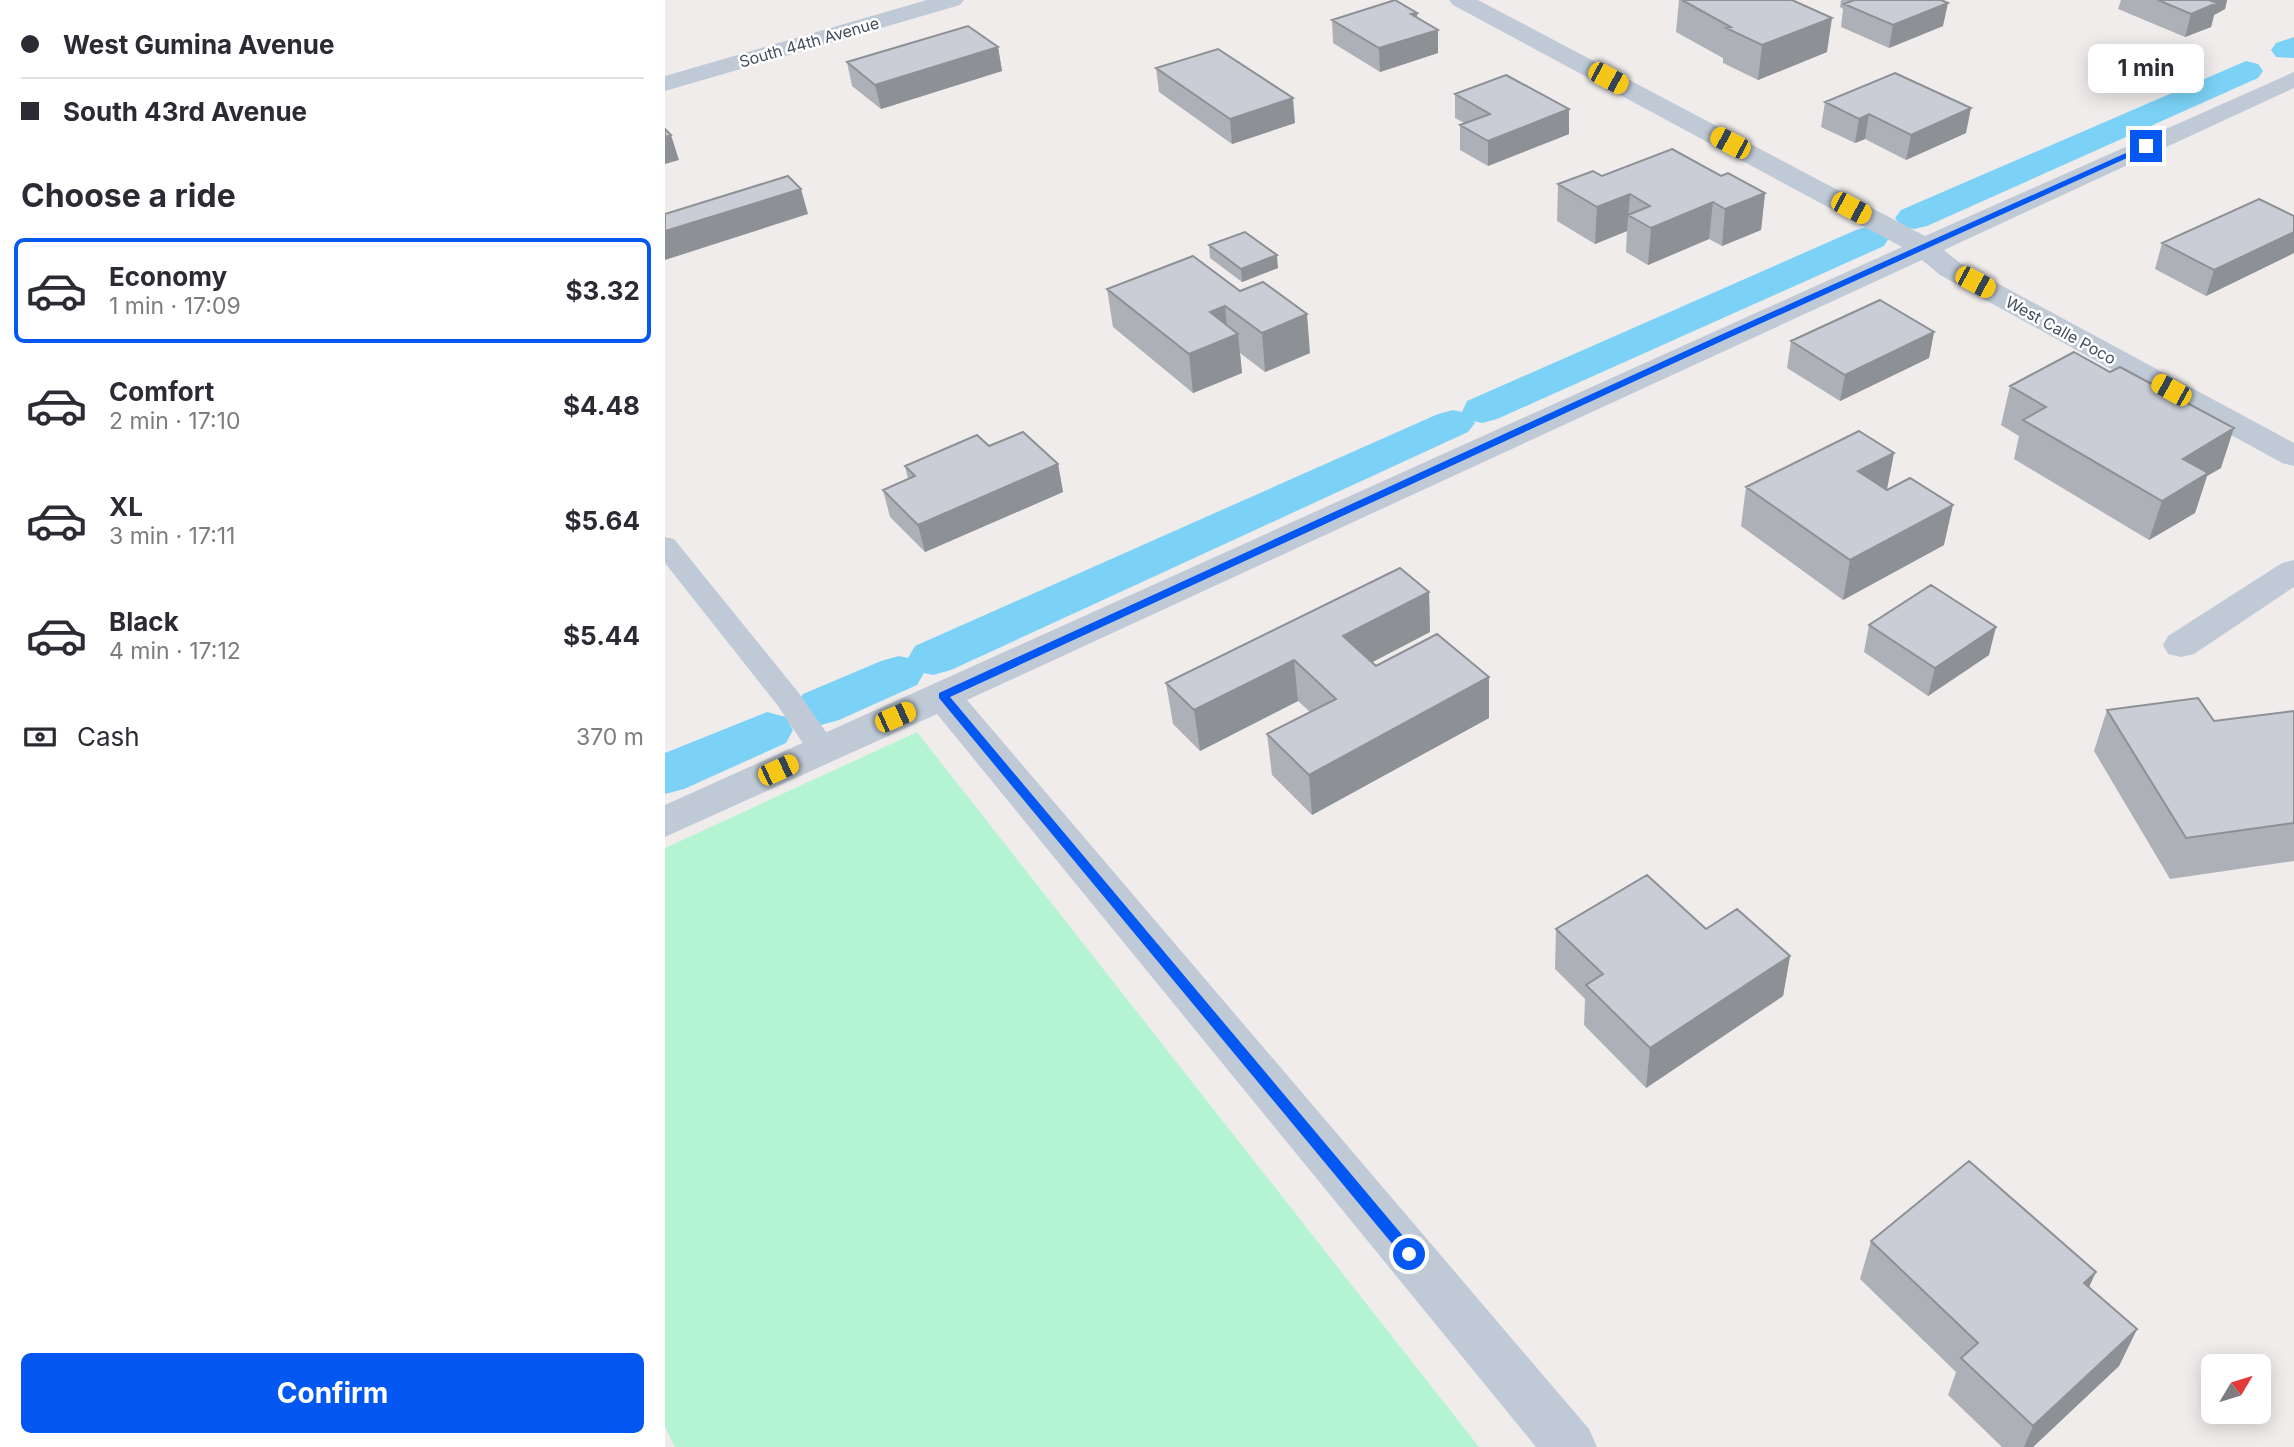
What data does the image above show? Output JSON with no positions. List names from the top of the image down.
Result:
{
  "streets": {
    "street": ["South 44th Avenue", "West Calle Poco"]
  },
  "north": "top right",
  "page": {
    "banner": ["West Gumina Avenue", "South 43rd Avenue"],
    "bubble": "1 min",
    "heading": "Choose a ride",
    "list": [
      {
        "name": "Economy",
        "note": "1 min · 17:09",
        "value": "$3.32"
      },
      {
        "name": "Comfort",
        "note": "2 min · 17:10",
        "value": "$4.48"
      },
      {
        "name": "XL",
        "note": "3 min · 17:11",
        "value": "$5.64"
      },
      {
        "name": "Black",
        "note": "4 min · 17:12",
        "value": "$5.44"
      }
    ],
    "pay": ["Cash", "370 m"],
    "buttons": "Confirm"
  }
}
